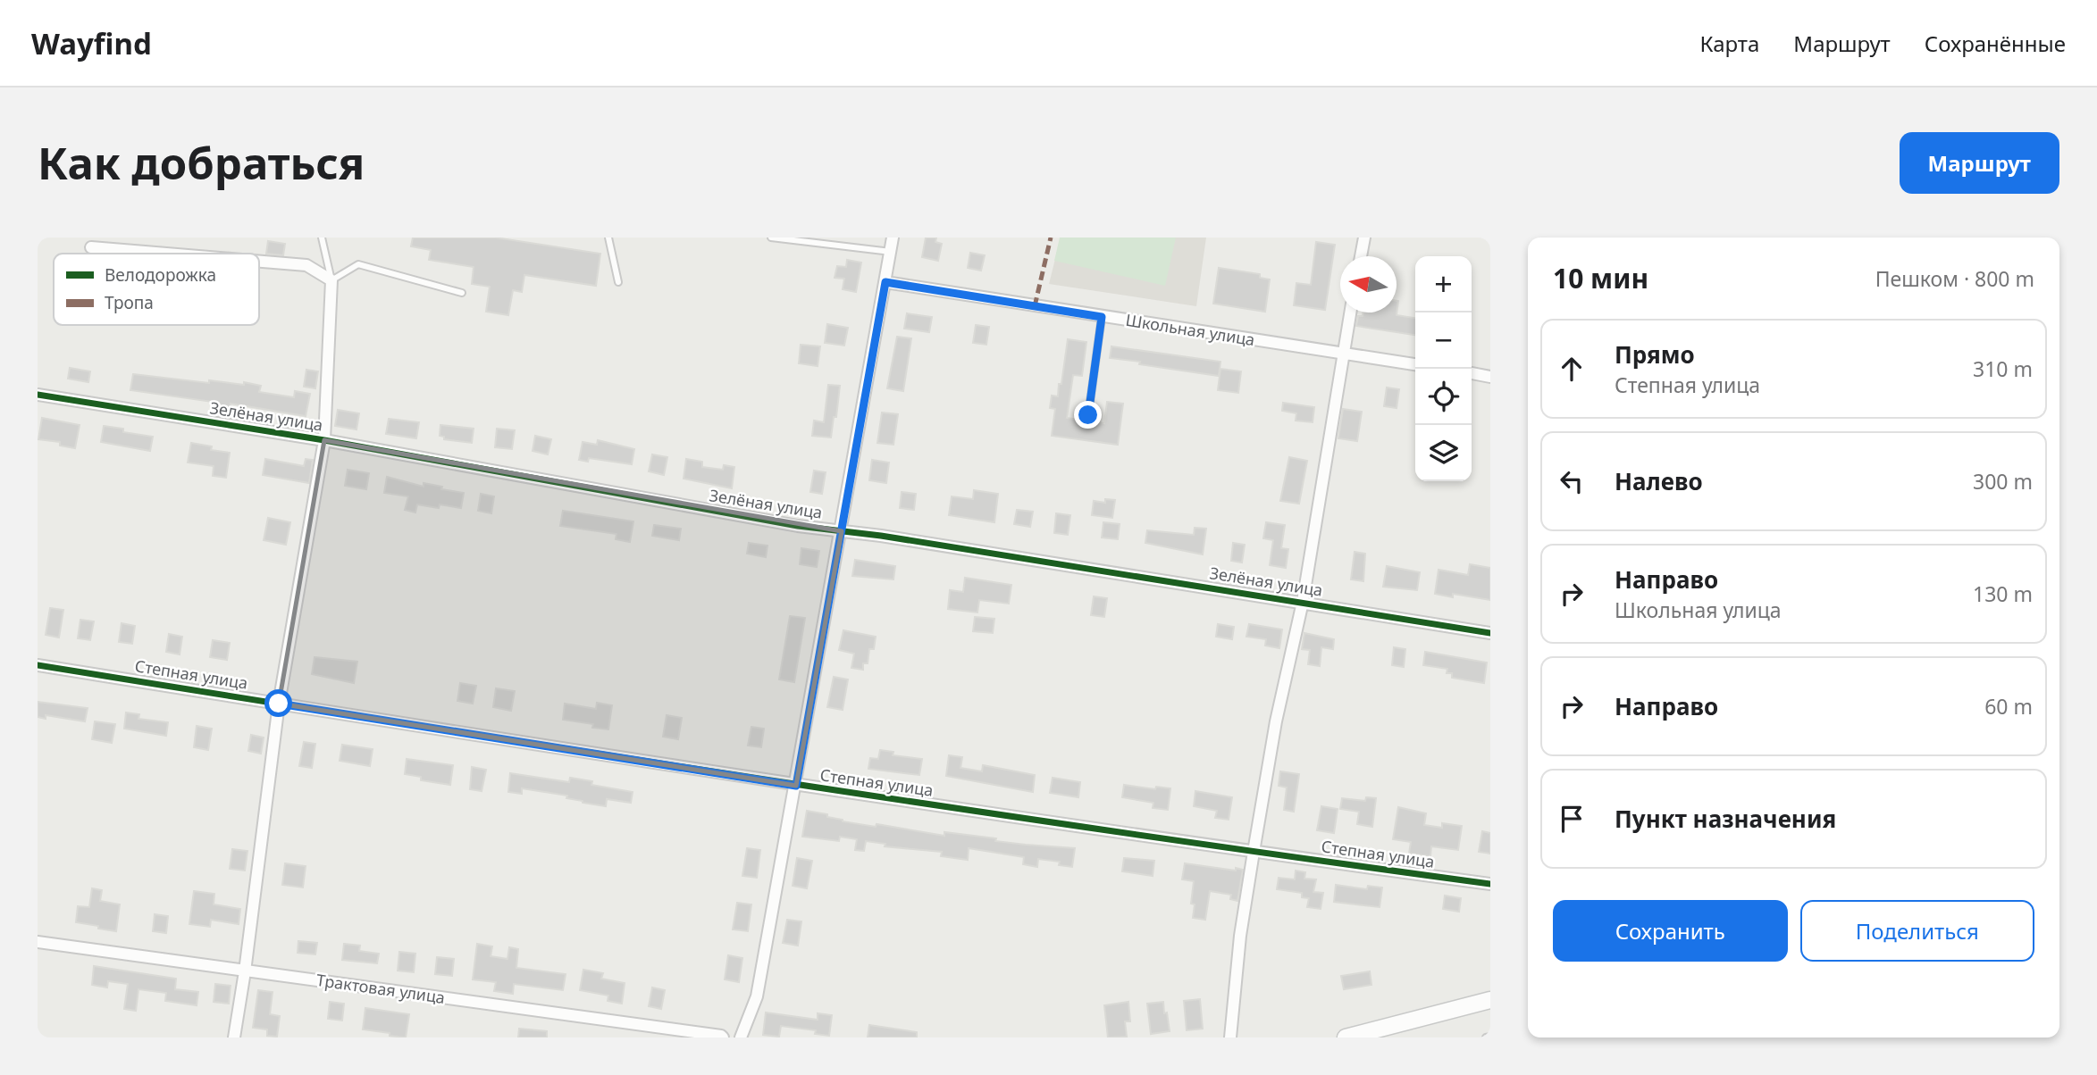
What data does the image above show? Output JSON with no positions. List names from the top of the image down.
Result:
{
  "streets": {
    "street": [
      "Школьная улица",
      "Зелёная улица",
      "Степная улица",
      "Трактовая улица"
    ]
  },
  "legend": ["Велодорожка", "Тропа"],
  "north": "left",
  "page": {
    "header": "Wayfind",
    "nav": ["Карта", "Маршрут", "Сохранённые"],
    "buttons": [
      "Маршрут",
      ["Сохранить", "Поделиться"]
    ],
    "title": "Как добраться",
    "heading": ["10 мин", "Пешком · 800 m"],
    "map_buttons": ["+", "−"],
    "list": [
      ["Прямо", "Степная улица", "310 m"],
      ["Налево", "300 m"],
      ["Направо", "Школьная улица", "130 m"],
      ["Направо", "60 m"],
      "Пункт назначения"
    ]
  }
}
